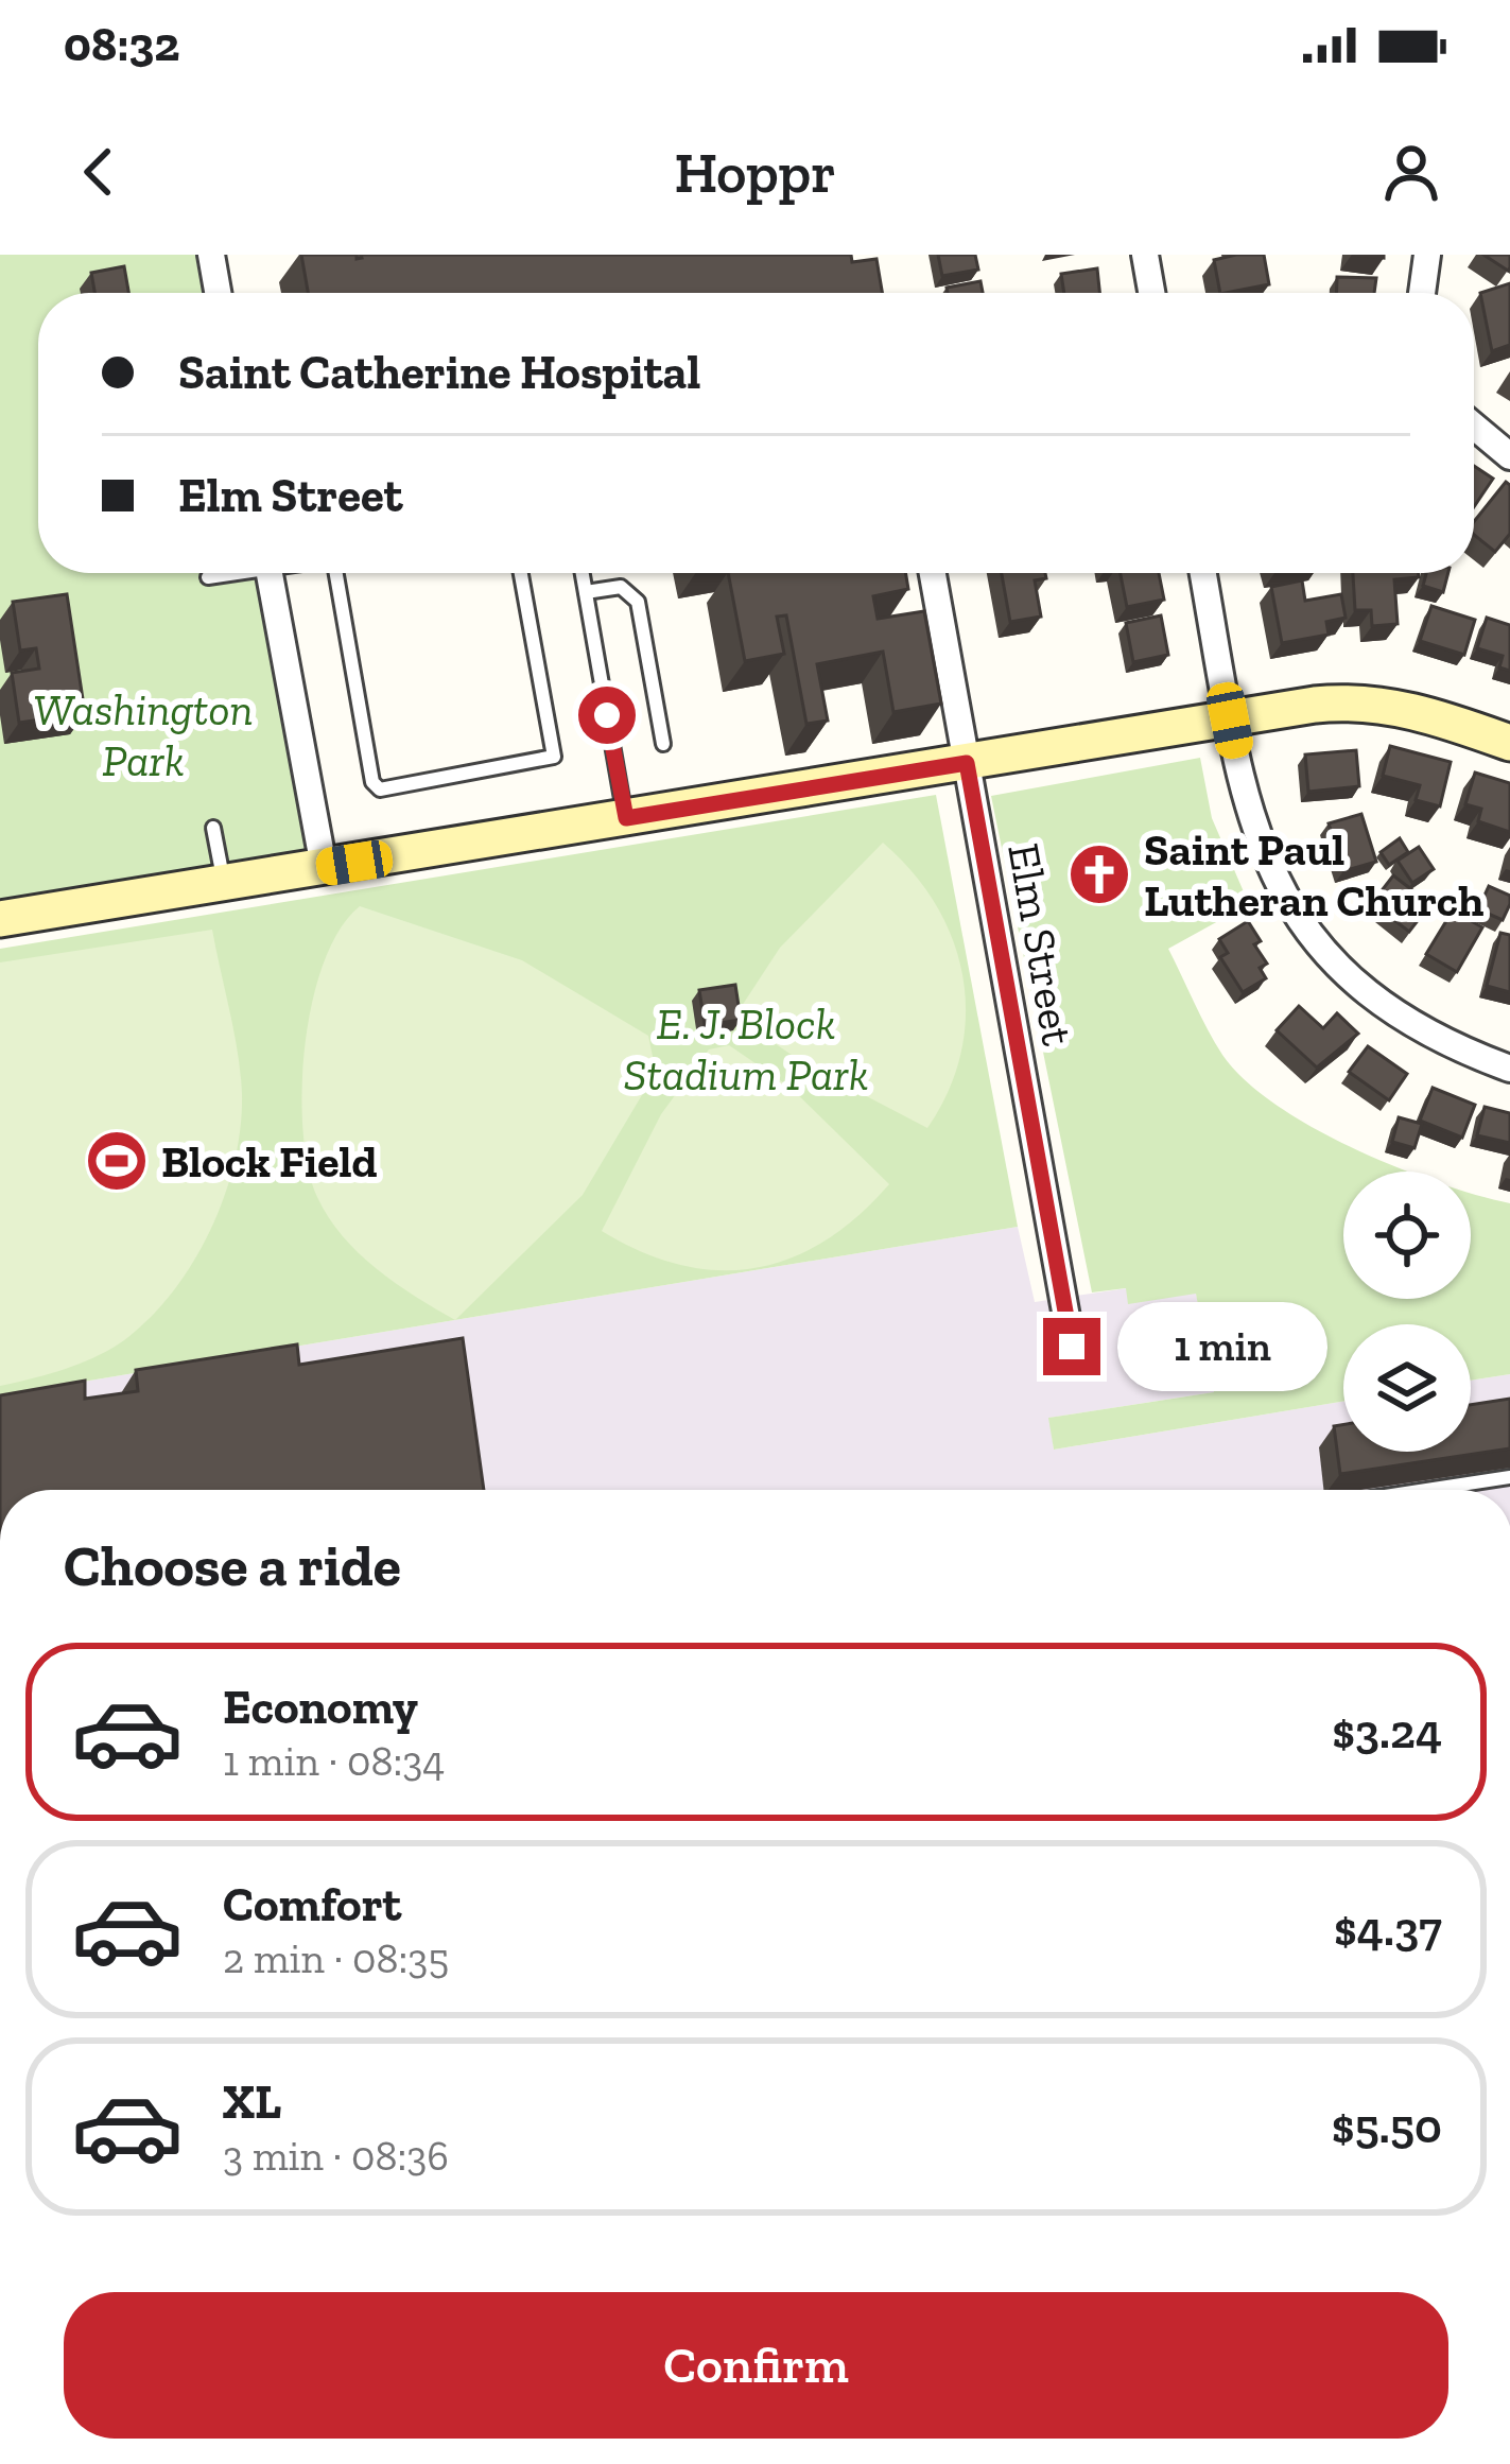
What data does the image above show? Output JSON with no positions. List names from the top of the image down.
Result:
{
  "streets": {
    "street": ["Elm Street"]
  },
  "parks": ["Washington Park", "E. J. Block Stadium Park"],
  "places": {
    "church": ["Saint Paul Lutheran Church"],
    "sports": ["Block Field"]
  },
  "page": {
    "status": "08:32",
    "header": "Hoppr",
    "banner": ["Saint Catherine Hospital", "Elm Street"],
    "bubble": "1 min",
    "heading": "Choose a ride",
    "list": [
      {
        "name": "Economy",
        "note": "1 min · 08:34",
        "value": "$3.24"
      },
      {
        "name": "Comfort",
        "note": "2 min · 08:35",
        "value": "$4.37"
      },
      {
        "name": "XL",
        "note": "3 min · 08:36",
        "value": "$5.50"
      }
    ],
    "buttons": "Confirm"
  }
}
